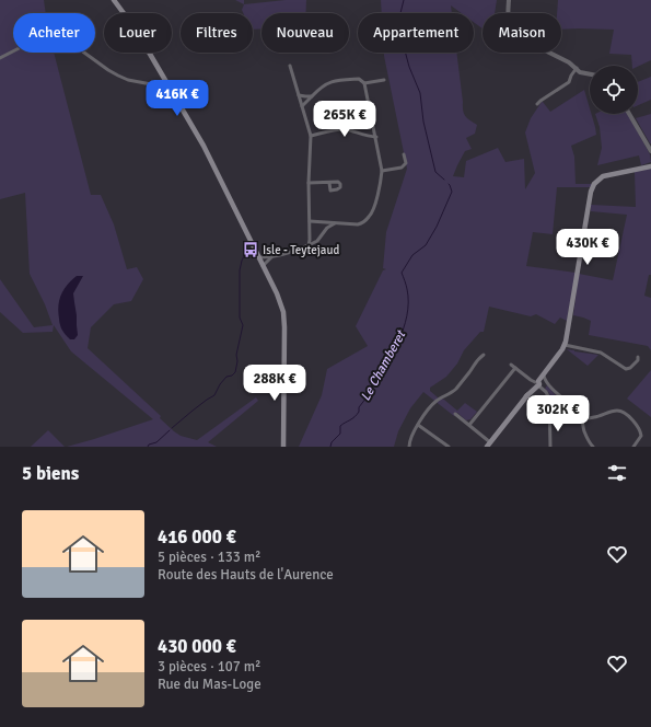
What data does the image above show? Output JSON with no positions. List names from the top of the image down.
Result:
{
  "water": ["Le Chamberet"],
  "places": {
    "bus stop": ["Isle - Teytejaud"]
  },
  "page": {
    "chip": [
      "Acheter",
      "Louer",
      "Filtres",
      "Nouveau",
      "Appartement",
      "Maison"
    ],
    "price": [
      "416K €",
      "265K €",
      "430K €",
      "288K €",
      "302K €"
    ],
    "heading": "5 biens",
    "list": [
      {
        "name": "416 000 €",
        "note": "5 pièces · 133 m² · Route des Hauts de l'Aurence"
      },
      {
        "name": "430 000 €",
        "note": "3 pièces · 107 m² · Rue du Mas-Loge"
      }
    ]
  }
}
